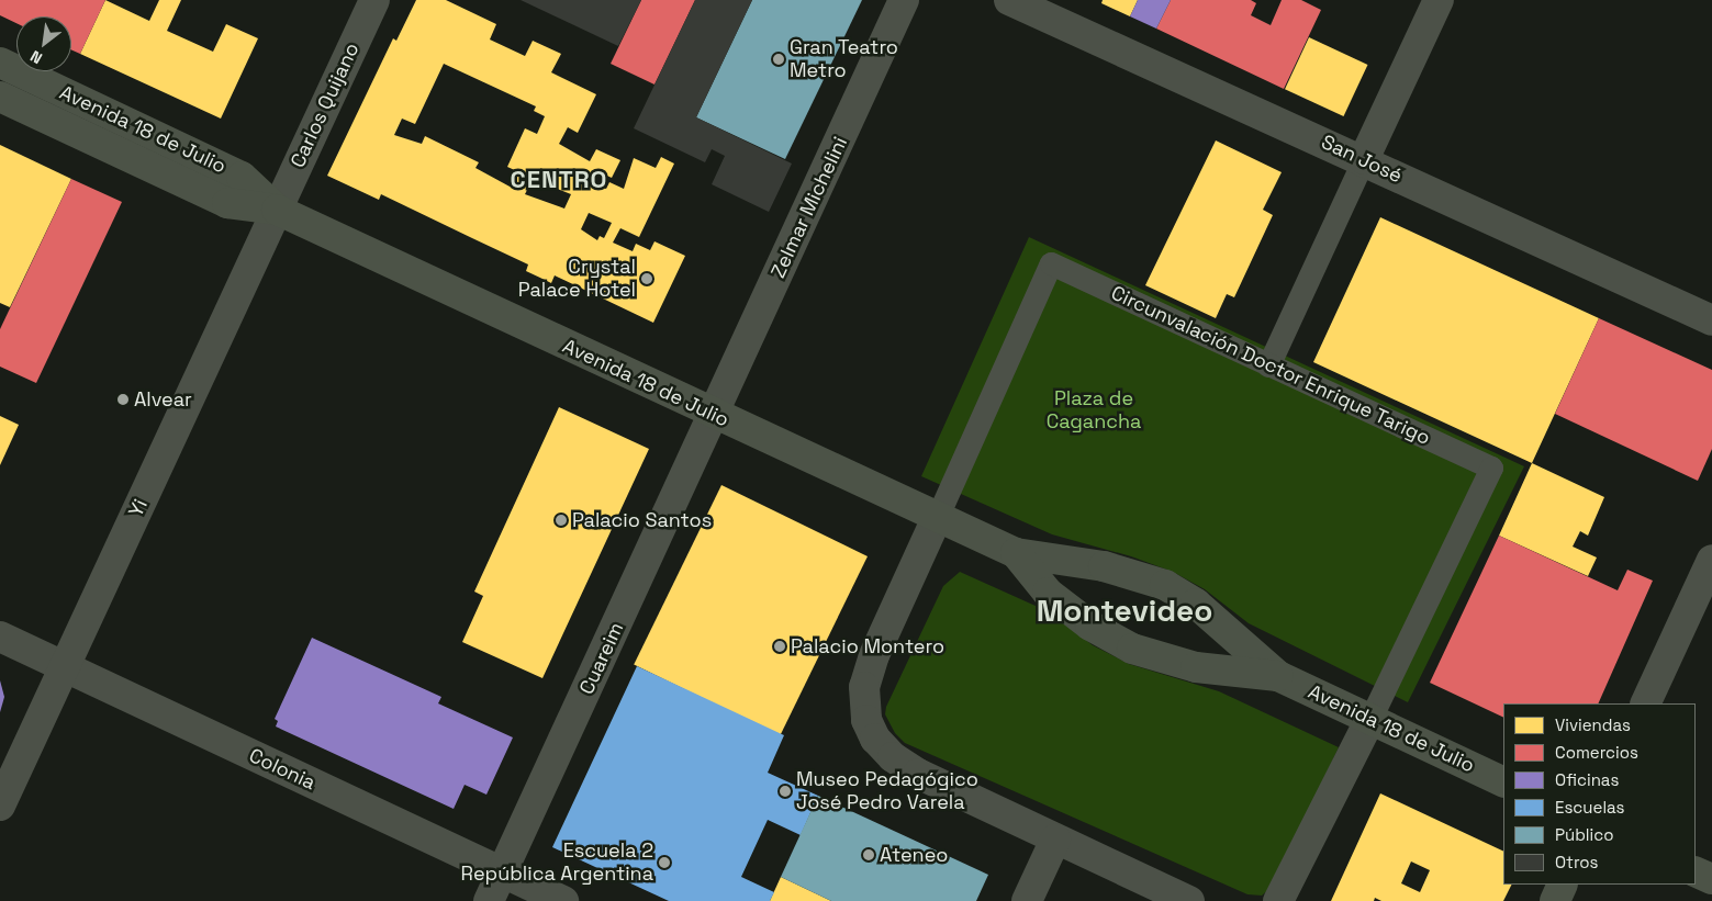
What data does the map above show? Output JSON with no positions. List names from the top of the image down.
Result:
{
  "streets": {
    "main road": ["Avenida 18 de Julio"],
    "street": [
      "Carlos Quijano",
      "San José",
      "Zelmar Michelini",
      "Circunvalación Doctor Enrique Tarigo",
      "Yi",
      "Cuareim",
      "Colonia"
    ]
  },
  "crossings": [
    ["Carlos Quijano", "Avenida 18 de Julio"],
    ["Carlos Quijano", "Yi"],
    ["Avenida 18 de Julio", "Zelmar Michelini"],
    ["Avenida 18 de Julio", "Circunvalación Doctor Enrique Tarigo"],
    ["Avenida 18 de Julio", "Yi"],
    ["Avenida 18 de Julio", "Cuareim"],
    ["Zelmar Michelini", "Cuareim"],
    ["Yi", "Colonia"],
    ["Cuareim", "Colonia"]
  ],
  "districts": ["CENTRO", "Montevideo"],
  "parks": ["Plaza de Cagancha"],
  "places": [
    "Gran Teatro Metro",
    "Crystal Palace Hotel",
    "Alvear",
    "Palacio Santos",
    "Palacio Montero",
    "Museo Pedagógico José Pedro Varela",
    "Ateneo",
    "Escuela 2 República Argentina"
  ],
  "legend": [
    "Viviendas",
    "Comercios",
    "Oficinas",
    "Escuelas",
    "Público",
    "Otros"
  ],
  "north": "bottom left"
}
